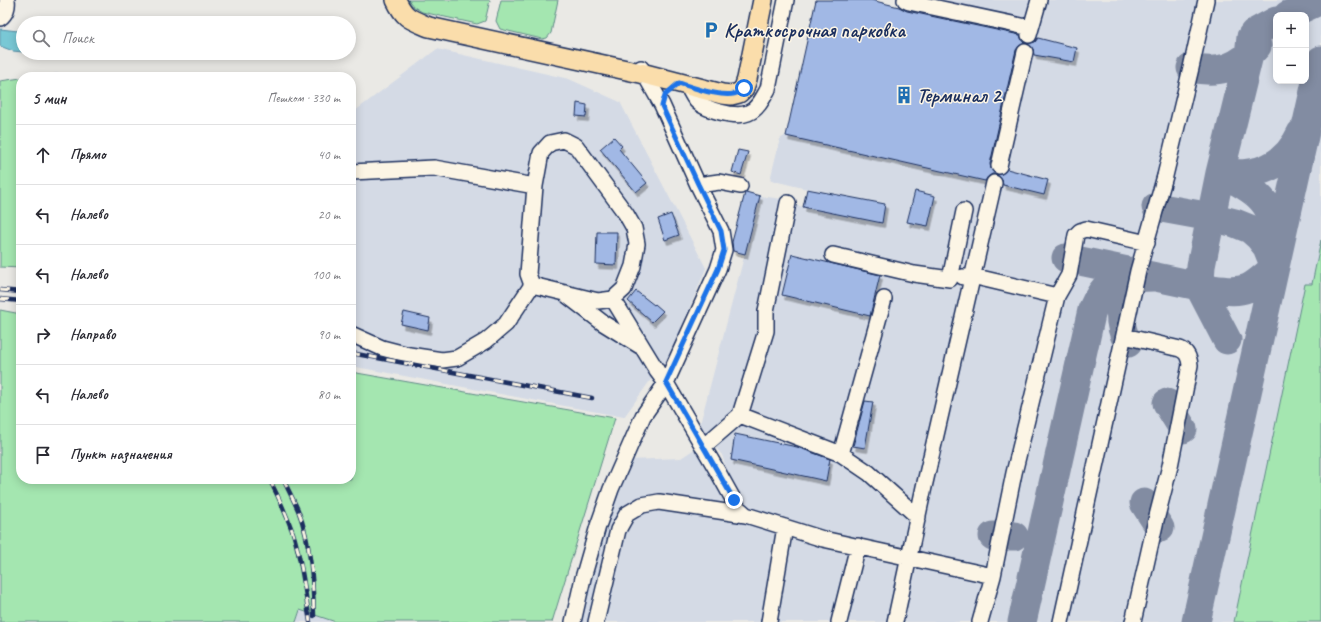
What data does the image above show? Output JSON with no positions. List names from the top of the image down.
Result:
{
  "places": {
    "parking": ["Краткосрочная парковка"],
    "building": ["Терминал 2"]
  },
  "page": {
    "map_buttons": ["+", "−"],
    "search": "Поиск",
    "heading": ["5 мин", "Пешком · 330 m"],
    "list": [
      ["Прямо", "40 m"],
      ["Налево", "20 m"],
      ["Налево", "100 m"],
      ["Направо", "90 m"],
      ["Налево", "80 m"],
      "Пункт назначения"
    ]
  }
}
